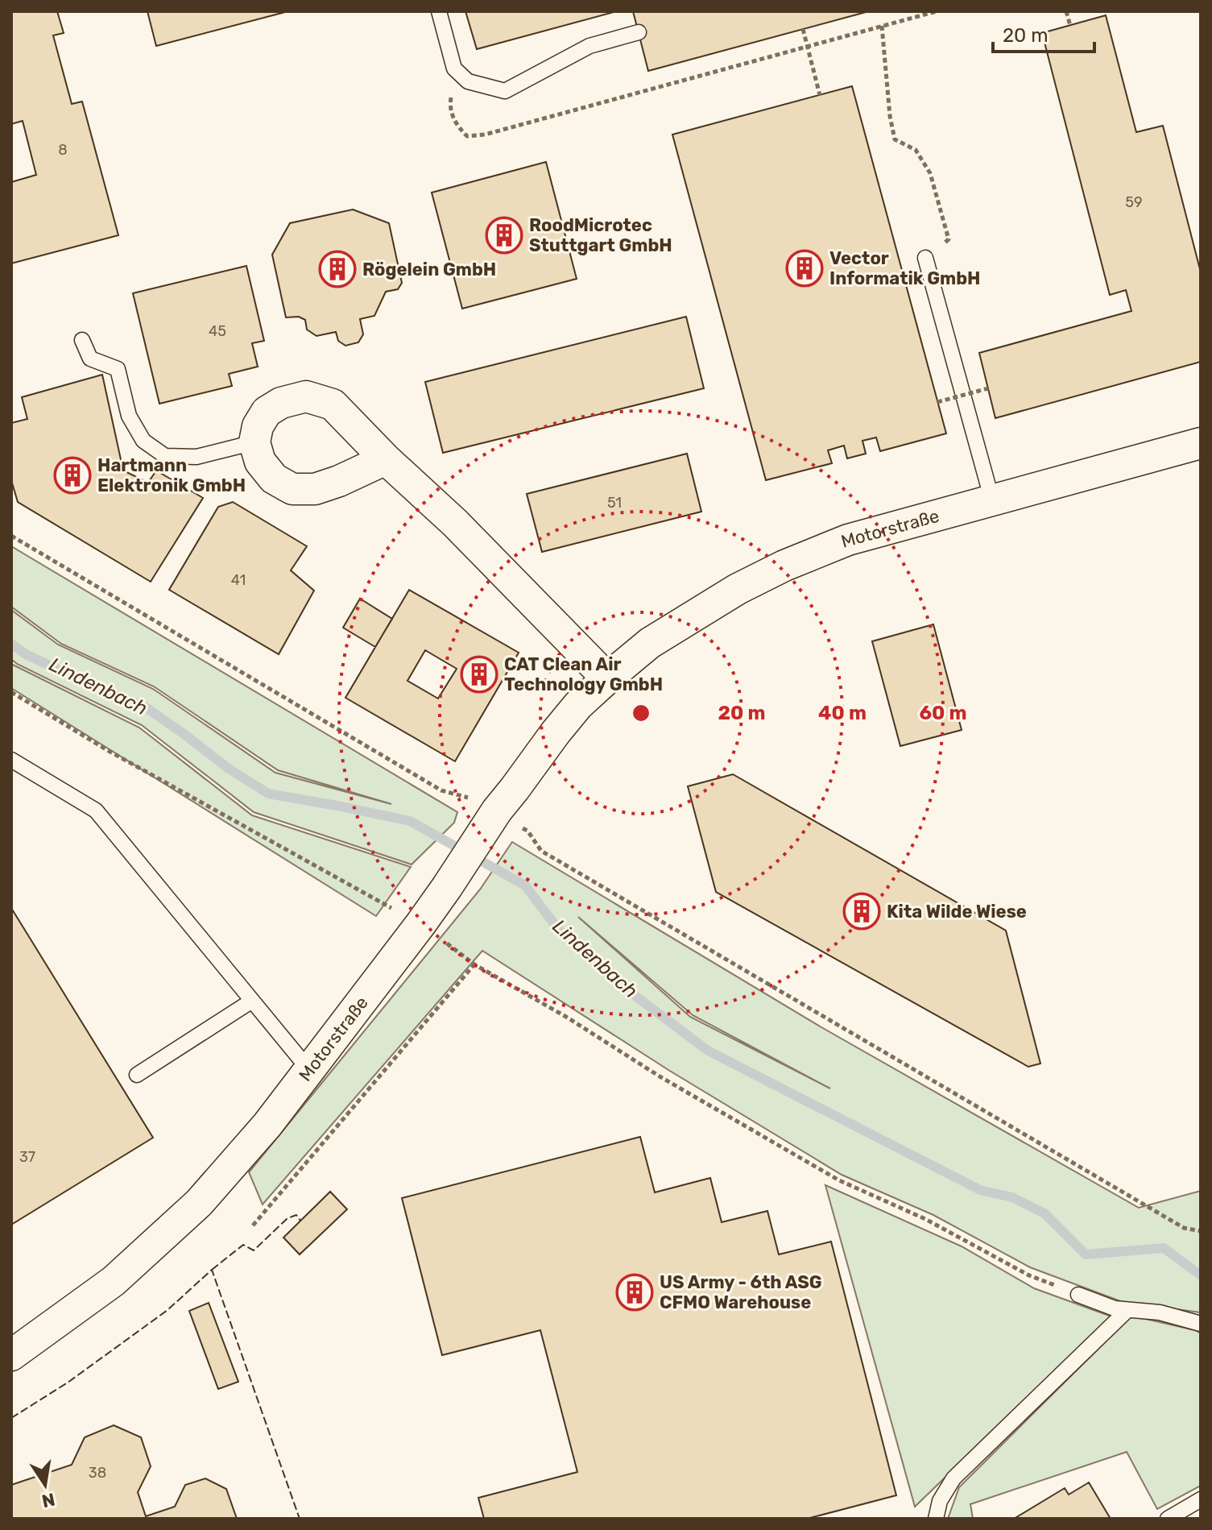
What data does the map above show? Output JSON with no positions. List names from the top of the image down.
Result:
{
  "streets": {
    "street": ["Motorstraße"]
  },
  "water": ["Lindenbach"],
  "places": {
    "building": [
      "RoodMicrotec Stuttgart GmbH",
      "Vector Informatik GmbH",
      "Rögelein GmbH",
      "Hartmann Elektronik GmbH",
      "CAT Clean Air Technology GmbH",
      "Kita Wilde Wiese",
      "US Army - 6th ASG CFMO Warehouse"
    ]
  },
  "house_numbers": [
    "8",
    "59",
    "45",
    "51",
    "41",
    "37",
    "38"
  ],
  "scale_bar": "20 m",
  "north": "bottom",
  "rings": ["20 m", "40 m", "60 m"]
}
